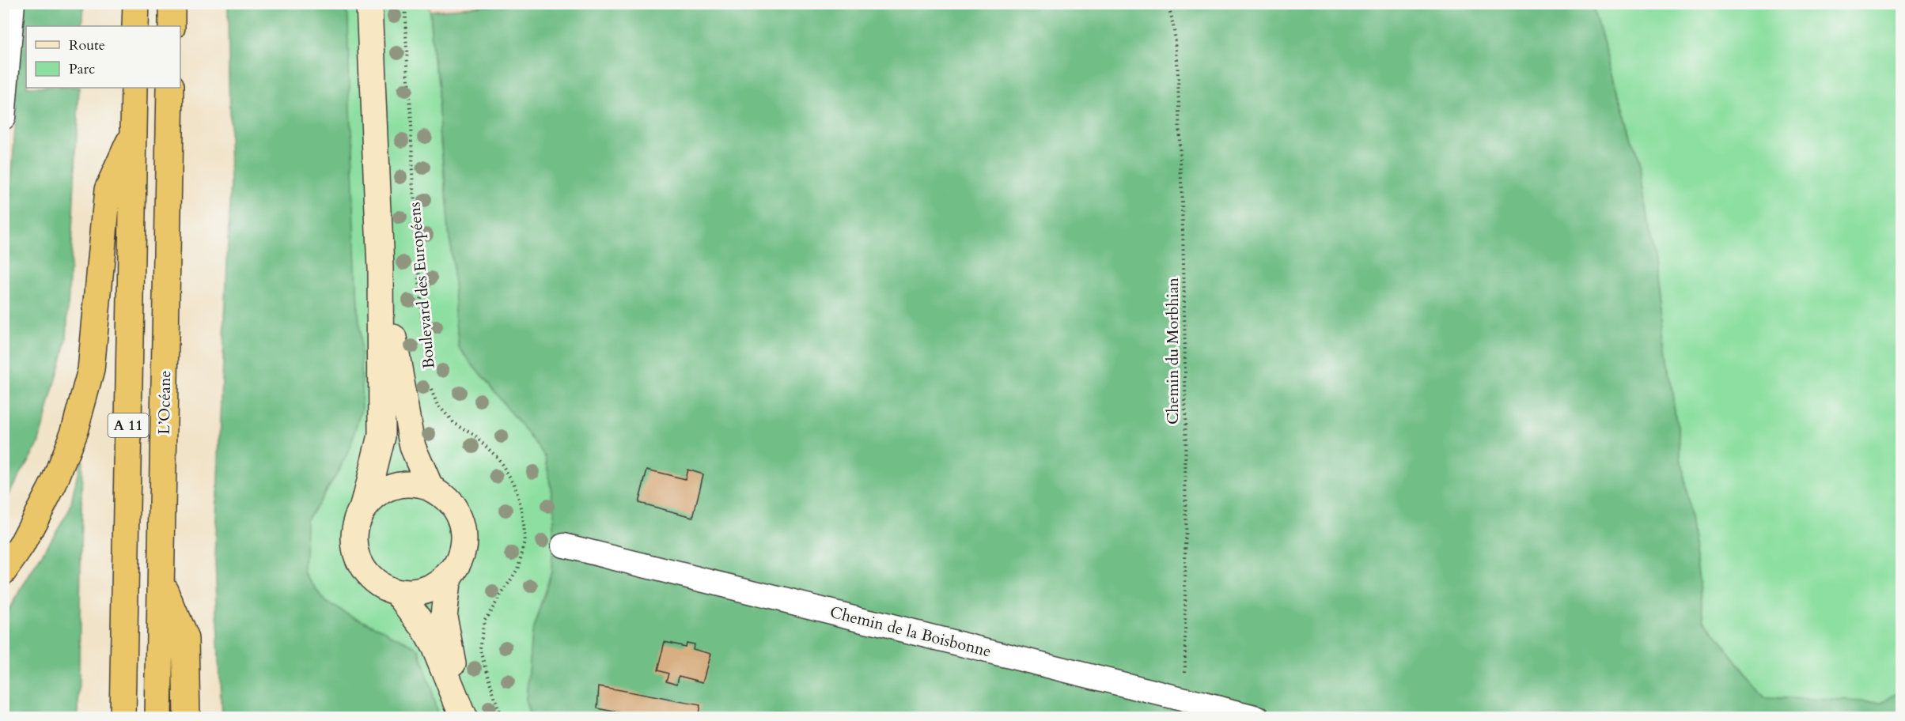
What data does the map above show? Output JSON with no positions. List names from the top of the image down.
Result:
{
  "streets": {
    "highway": ["L’Océane", "A 11"],
    "street": ["Boulevard des Européens", "Chemin de la Boisbonne"],
    "path": ["Chemin du Morbhian"]
  },
  "crossings": [
    ["Chemin du Morbhian", "Chemin de la Boisbonne"]
  ],
  "legend": ["Route", "Parc"]
}
